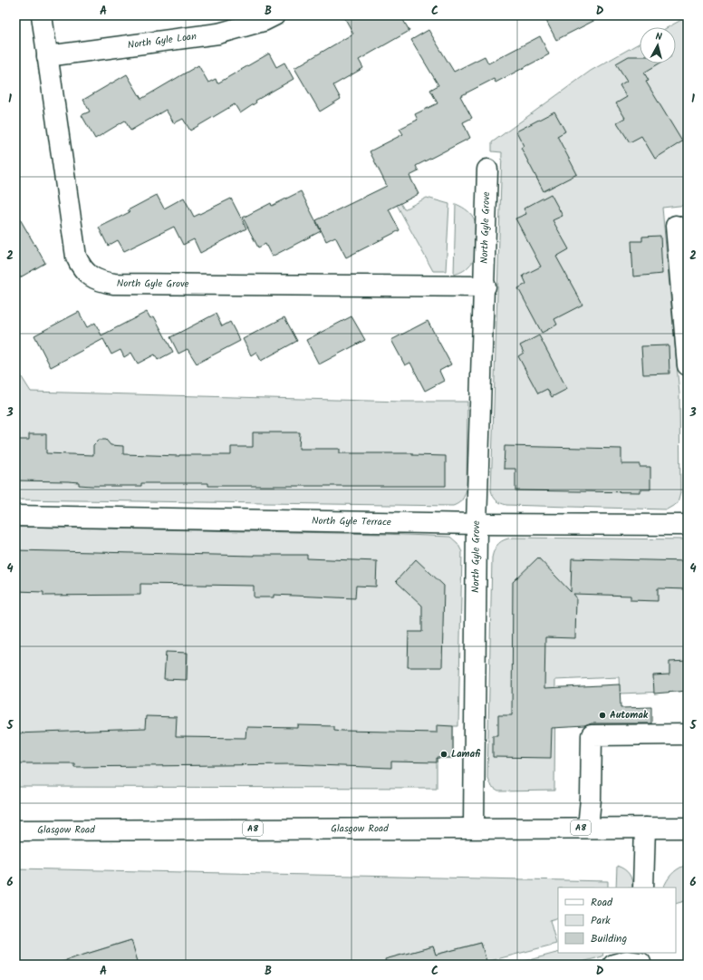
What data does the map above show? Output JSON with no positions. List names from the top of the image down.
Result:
{
  "streets": {
    "street": [
      "North Gyle Loan",
      "North Gyle Grove",
      "North Gyle Terrace",
      "A8",
      "Glasgow Road"
    ]
  },
  "crossings": [
    ["North Gyle Loan", "North Gyle Grove"],
    ["North Gyle Grove", "North Gyle Terrace"],
    ["North Gyle Grove", "Glasgow Road"]
  ],
  "places": ["Automak", "Lamafi"],
  "legend": ["Road", "Park", "Building"],
  "north": "top",
  "grid": {
    "columns": [
      "A",
      "B",
      "C",
      "D"
    ],
    "rows": [
      "1",
      "2",
      "3",
      "4",
      "5",
      "6"
    ]
  }
}
